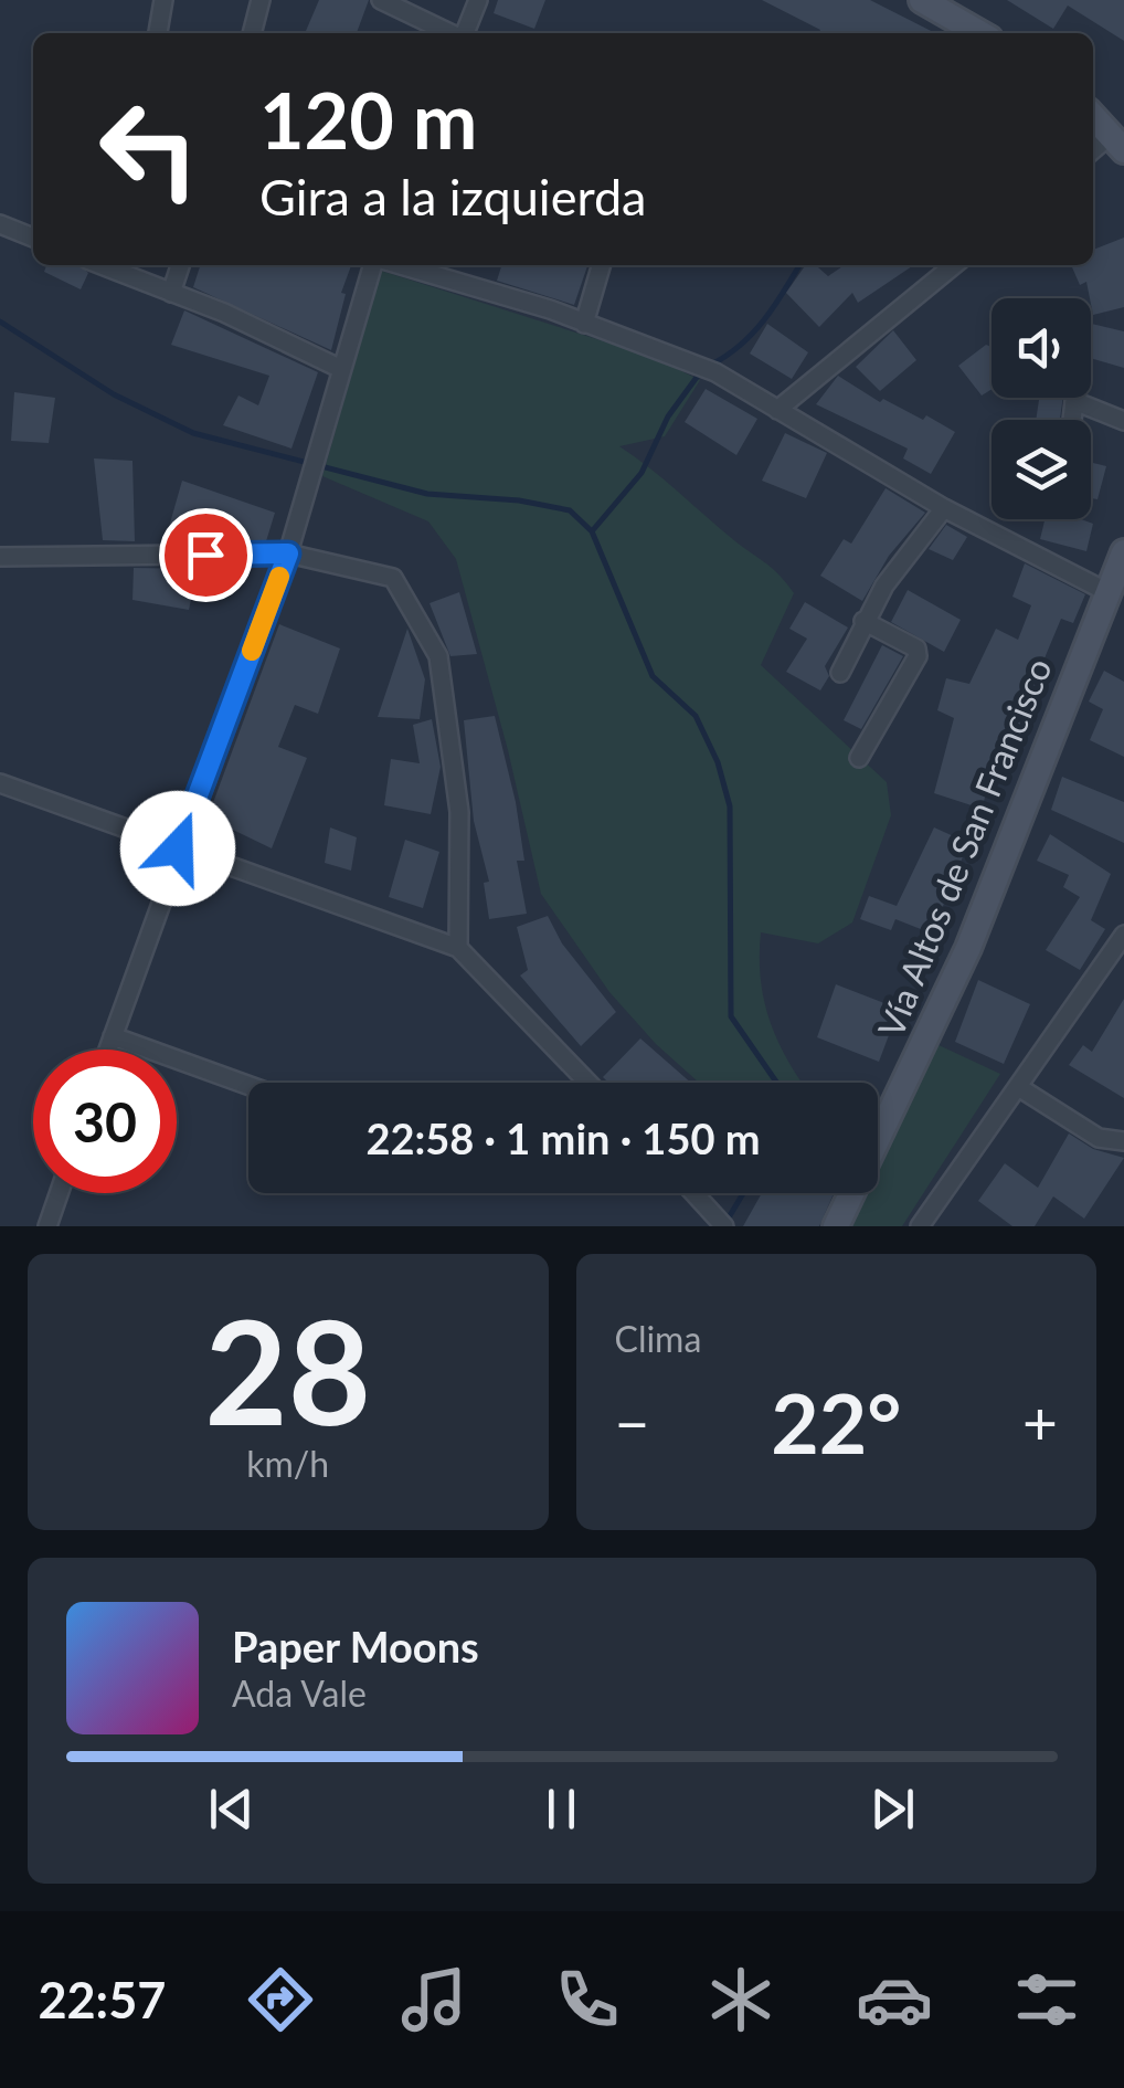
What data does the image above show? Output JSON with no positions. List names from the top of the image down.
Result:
{
  "streets": {
    "street": ["Vía Altos de San Francisco"]
  },
  "page": {
    "turn": ["120 m", "Gira a la izquierda"],
    "limit": "30",
    "trip": "22:58 · 1 min · 150 m",
    "tile": [
      ["28", "km/h"],
      "Clima"
    ],
    "heat": ["−", "22°", "+"],
    "song": ["Paper Moons", "Ada Vale"],
    "tabs": "22:57"
  }
}
